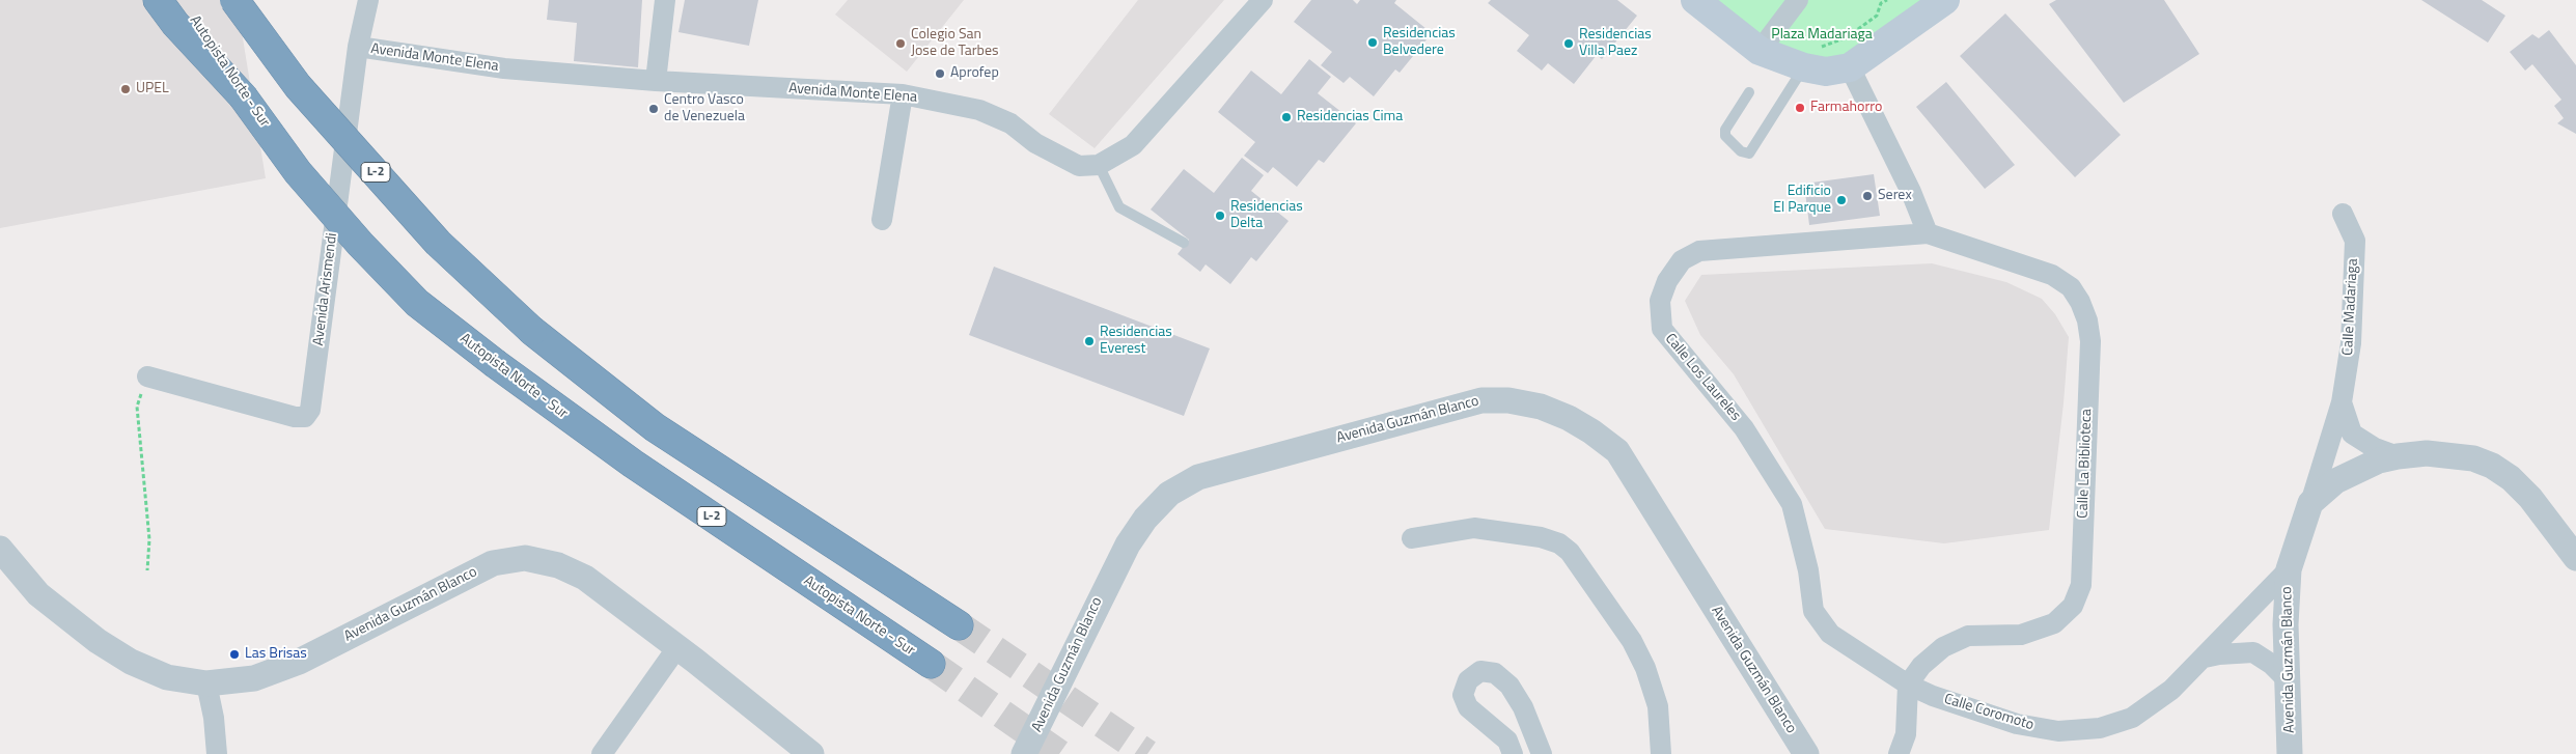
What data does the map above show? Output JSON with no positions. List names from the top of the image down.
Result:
{
  "streets": {
    "highway": ["Autopista Norte - Sur", "L-2"],
    "street": [
      "Avenida Monte Elena",
      "Avenida Arismendi",
      "Calle Madariaga",
      "Calle Los Laureles",
      "Avenida Guzmán Blanco",
      "Calle La Biblioteca",
      "Calle Coromoto"
    ]
  },
  "crossings": [
    ["Avenida Monte Elena", "Avenida Arismendi"],
    ["Calle Madariaga", "Avenida Guzmán Blanco"],
    ["Calle Los Laureles", "Calle La Biblioteca"],
    ["Calle Los Laureles", "Calle Coromoto"],
    ["Avenida Guzmán Blanco", "Calle Coromoto"],
    ["Calle La Biblioteca", "Calle Coromoto"]
  ],
  "parks": ["Plaza Madariaga"],
  "places": [
    "Residencias Belvedere",
    "Colegio San Jose de Tarbes",
    "Residencias Villa Paez",
    "Aprofep",
    "UPEL",
    "Farmahorro",
    "Centro Vasco de Venezuela",
    "Residencias Cima",
    "Serex",
    "Edificio El Parque",
    "Residencias Delta",
    "Residencias Everest",
    "Las Brisas"
  ]
}
